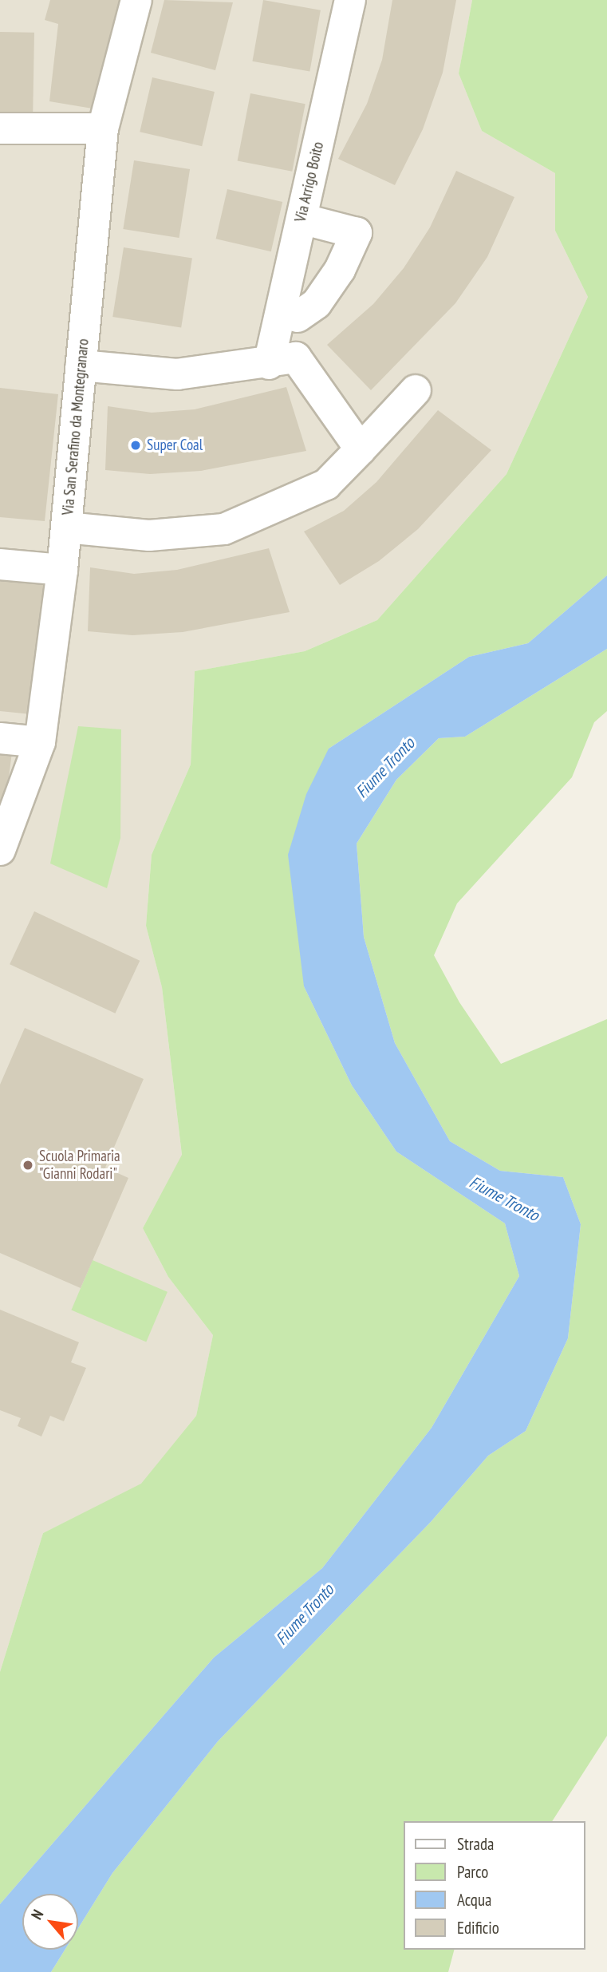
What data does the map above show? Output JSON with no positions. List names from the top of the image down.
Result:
{
  "streets": {
    "street": ["Via Arrigo Boito", "Via San Serafino da Montegranaro"]
  },
  "water": ["Fiume Tronto"],
  "places": ["Super Coal", "Scuola Primaria \"Gianni Rodari\""],
  "legend": [
    "Strada",
    "Parco",
    "Acqua",
    "Edificio"
  ],
  "north": "top left"
}
